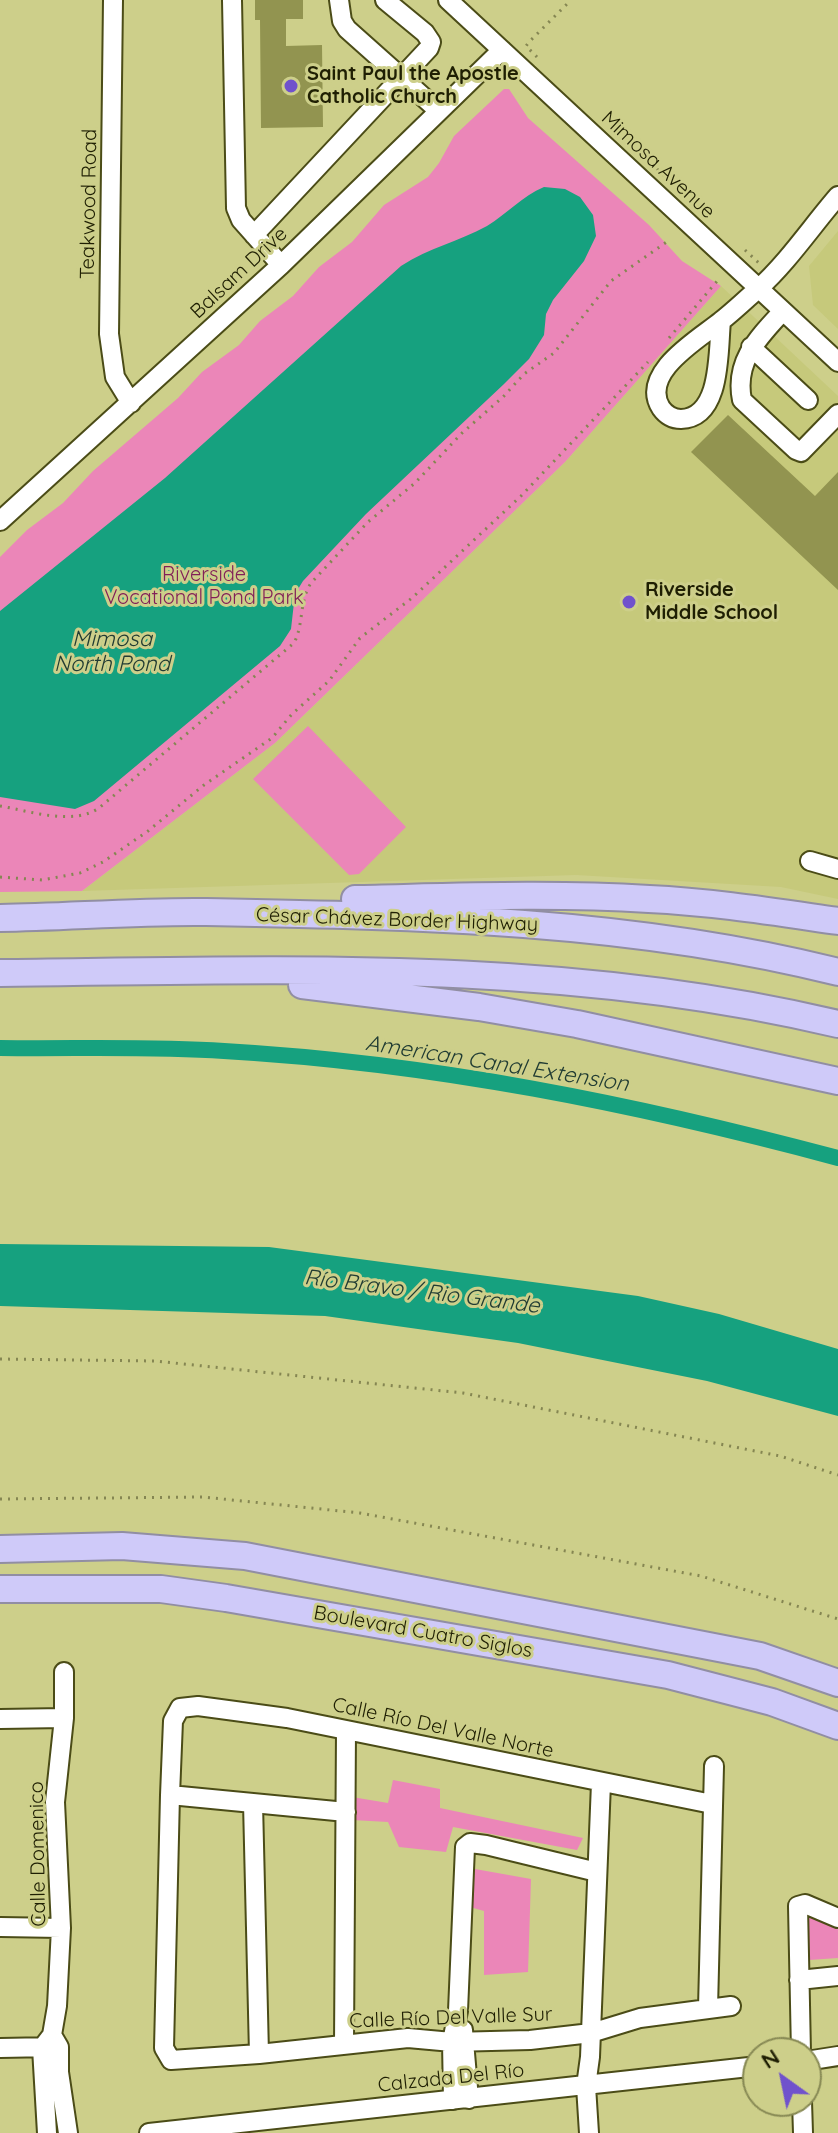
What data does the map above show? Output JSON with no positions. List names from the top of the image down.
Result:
{
  "streets": {
    "highway": ["César Chávez Border Highway", "Boulevard Cuatro Siglos"],
    "street": [
      "Mimosa Avenue",
      "Teakwood Road",
      "Balsam Drive",
      "Calle Río Del Valle Norte",
      "Calle Domenico",
      "Calle Río Del Valle Sur",
      "Calzada Del Río"
    ]
  },
  "crossings": [
    ["Mimosa Avenue", "Balsam Drive"],
    ["Teakwood Road", "Balsam Drive"],
    ["Calle Río Del Valle Norte", "Calle Río Del Valle Sur"]
  ],
  "water": ["Mimosa North Pond", "American Canal Extension", "Río Bravo / Rio Grande"],
  "parks": ["Riverside Vocational Pond Park"],
  "places": ["Saint Paul the Apostle Catholic Church", "Riverside Middle School"],
  "north": "top left"
}
